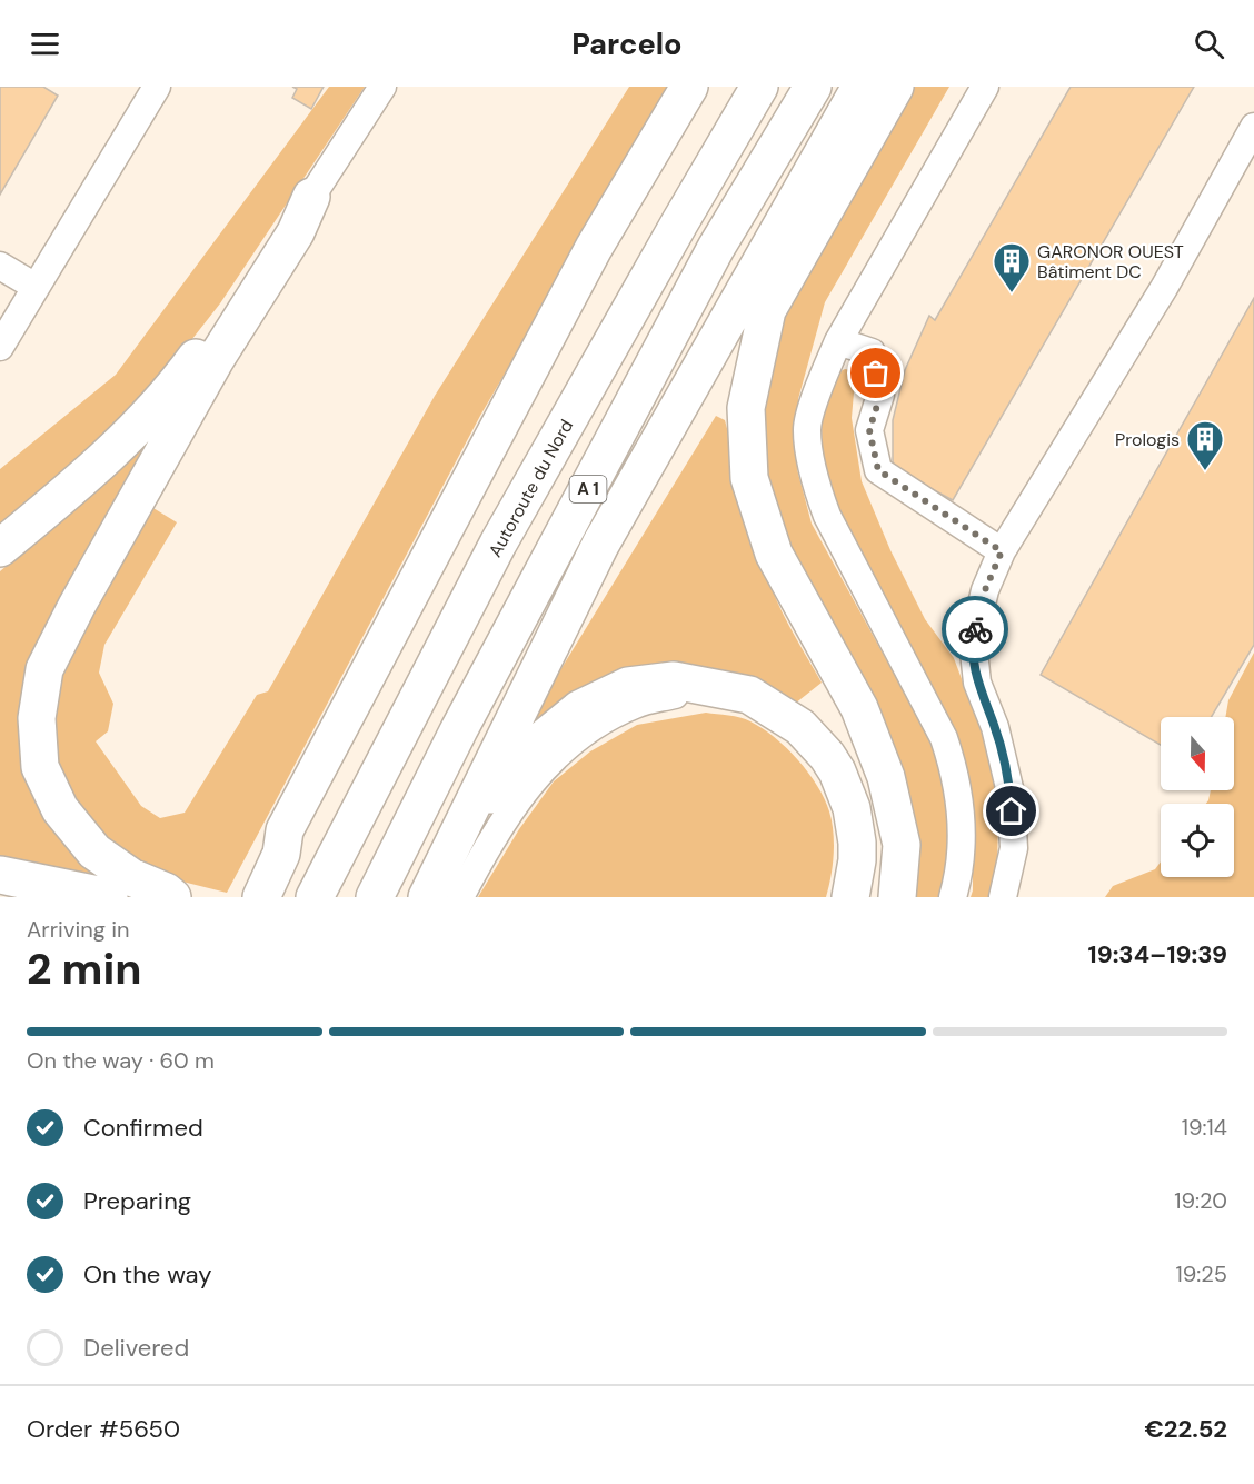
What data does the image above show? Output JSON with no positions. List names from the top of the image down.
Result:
{
  "streets": {
    "highway": ["Autoroute du Nord", "A 1"]
  },
  "places": {
    "building": ["GARONOR OUEST Bâtiment DC", "Prologis"]
  },
  "north": "bottom",
  "page": {
    "header": "Parcelo",
    "heading": ["2 min", "Arriving in", "19:34–19:39"],
    "panel": ["Order #5650", "€22.52"],
    "bar": "On the way · 60 m",
    "list": [
      ["Confirmed", "19:14"],
      ["Preparing", "19:20"],
      ["On the way", "19:25"],
      "Delivered"
    ]
  }
}
